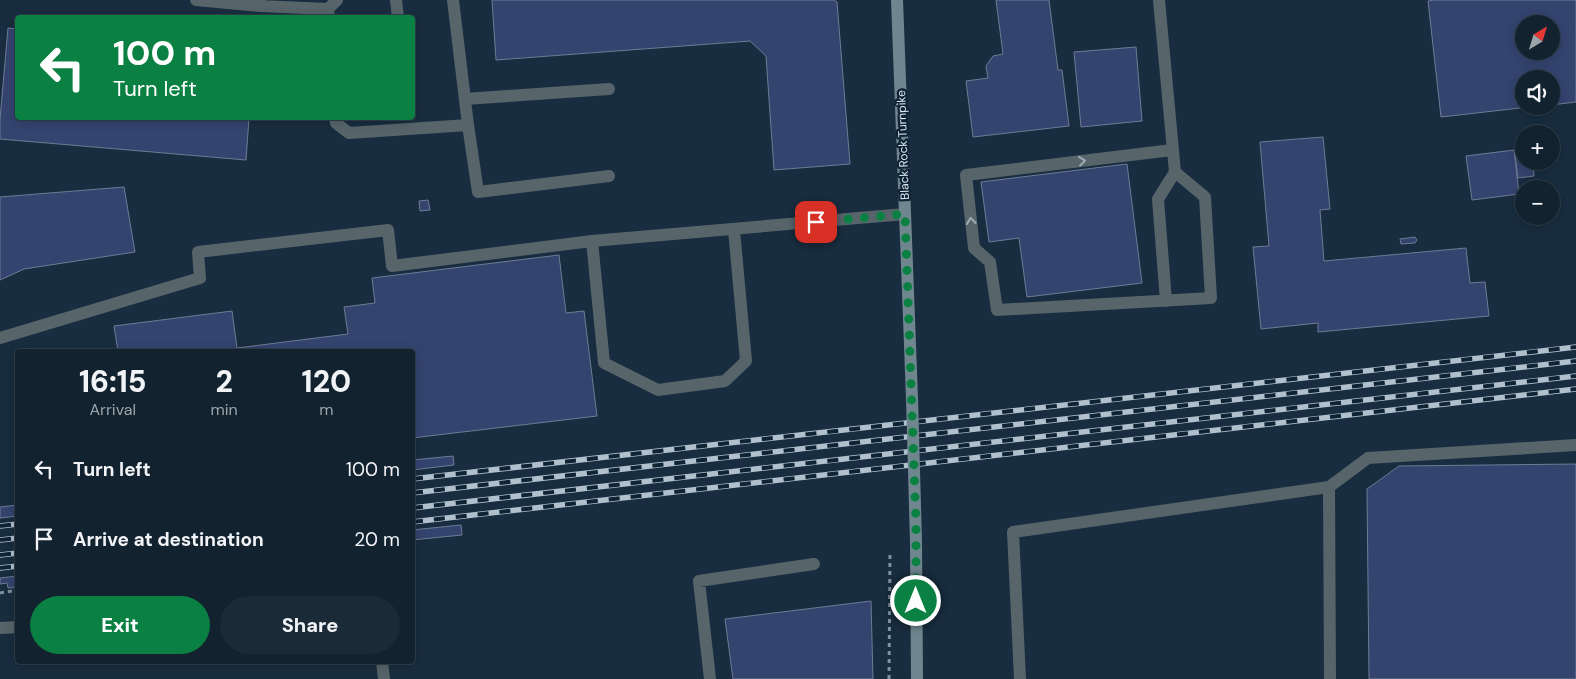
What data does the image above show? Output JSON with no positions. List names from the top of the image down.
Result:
{
  "streets": {
    "main road": ["Black Rock Turnpike"]
  },
  "north": "top right",
  "page": {
    "map_buttons": ["+", "−"],
    "turn": ["100 m", "Turn left"],
    "eta": [
      "16:15",
      "Arrival",
      "2",
      "min",
      "120",
      "m"
    ],
    "list": [
      {
        "name": "Turn left",
        "value": "100 m"
      },
      {
        "name": "Arrive at destination",
        "value": "20 m"
      }
    ],
    "buttons": ["Exit", "Share"]
  }
}
